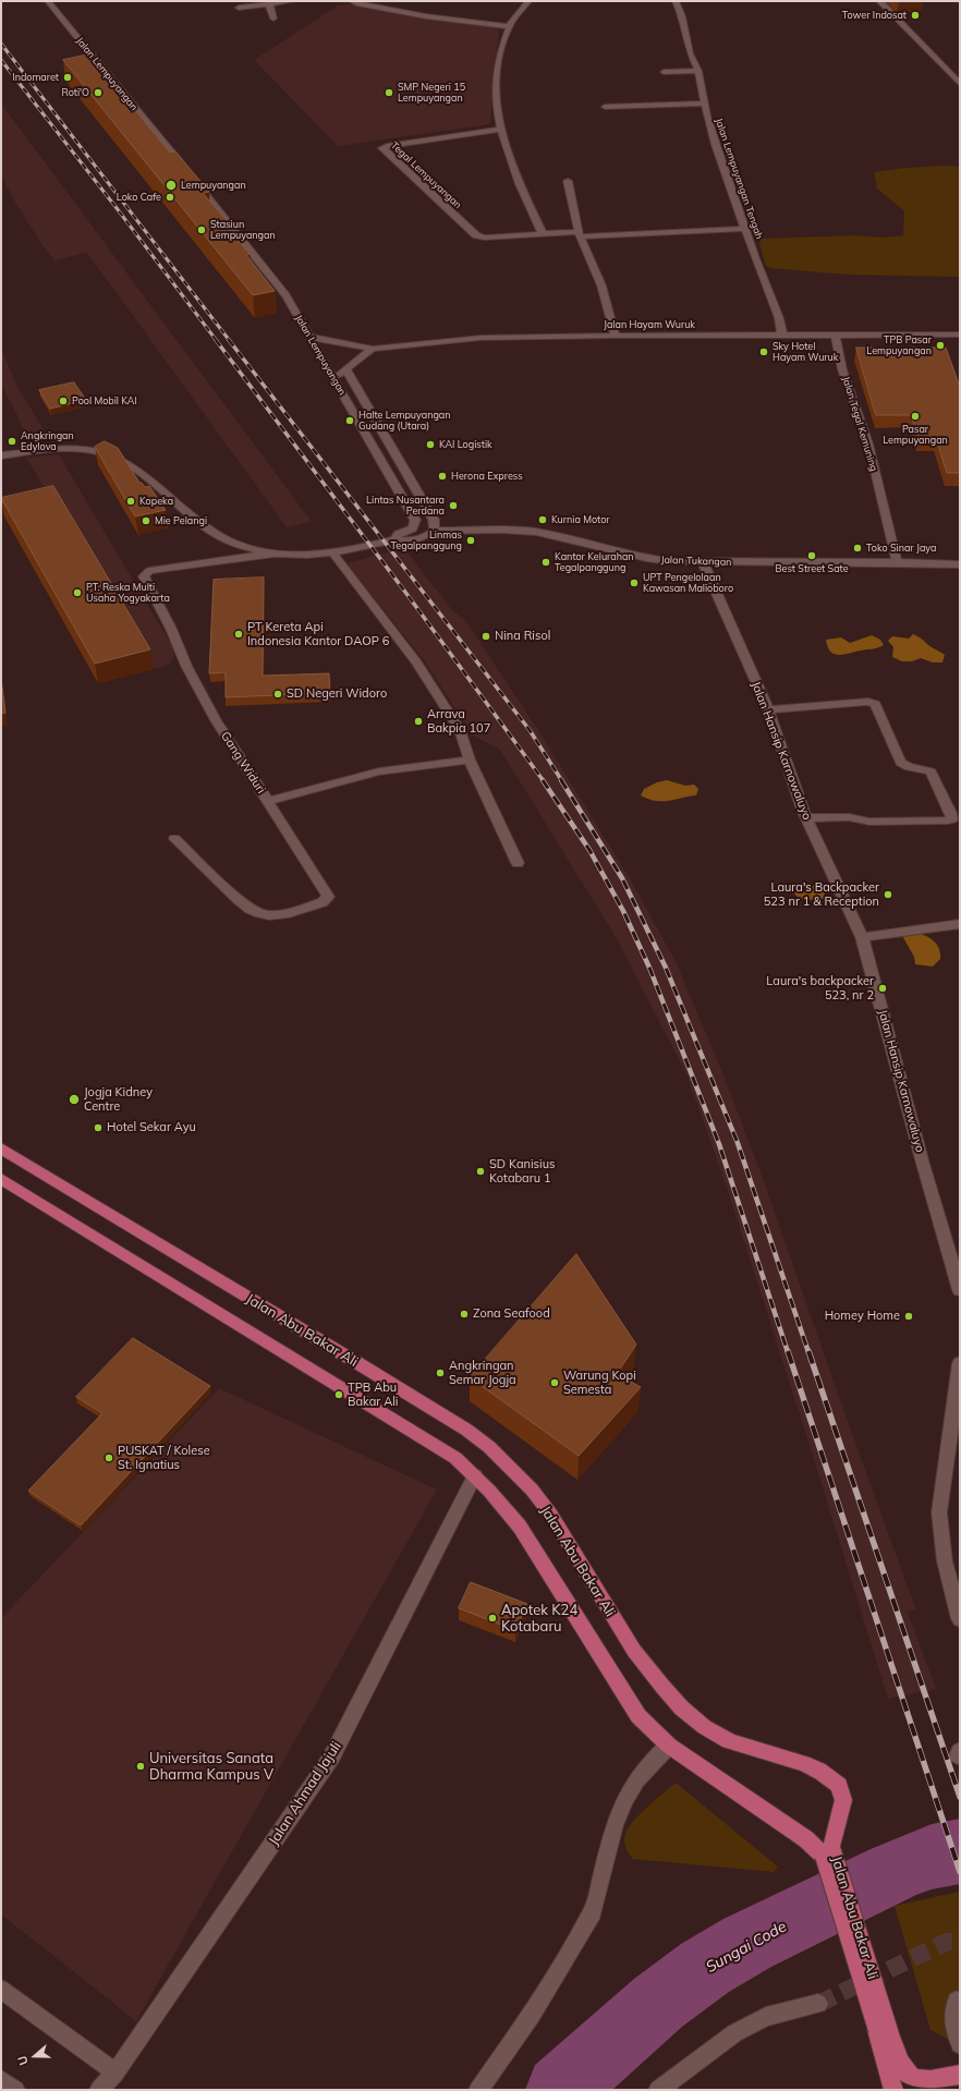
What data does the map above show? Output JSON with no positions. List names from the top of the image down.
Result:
{
  "streets": {
    "main road": ["Jalan Abu Bakar Ali"],
    "street": [
      "Jalan Lempuyangan",
      "Tegal Lempuyangan",
      "Jalan Lempuyangan Tengah",
      "Jalan Hayam Wuruk",
      "Jalan Tegal Kemuning",
      "Jalan Tukangan",
      "Jalan Hansip Karnowaluyo",
      "Gang Widuri",
      "Jalan Ahmad Jajuli"
    ]
  },
  "crossings": [
    ["Jalan Lempuyangan", "Jalan Hayam Wuruk"],
    ["Jalan Lempuyangan", "Jalan Tukangan"],
    ["Jalan Lempuyangan Tengah", "Jalan Hayam Wuruk"],
    ["Jalan Hayam Wuruk", "Jalan Tegal Kemuning"],
    ["Jalan Tegal Kemuning", "Jalan Tukangan"],
    ["Jalan Tukangan", "Jalan Hansip Karnowaluyo"],
    ["Jalan Abu Bakar Ali", "Jalan Ahmad Jajuli"]
  ],
  "water": ["Sungai Code"],
  "places": [
    "Tower Indosat",
    "Indomaret",
    "Roti'O",
    "SMP Negeri 15 Lempuyangan",
    "Lempuyangan",
    "Loko Cafe",
    "Stasiun Lempuyangan",
    "TPB Pasar Lempuyangan",
    "Sky Hotel Hayam Wuruk",
    "Pool Mobil KAI",
    "Pasar Lempuyangan",
    "Halte Lempuyangan Gudang (Utara)",
    "Angkringan Edylova",
    "KAI Logistik",
    "Herona Express",
    "Kopeka",
    "Lintas Nusantara Perdana",
    "Kurnia Motor",
    "Mie Pelangi",
    "Linmas Tegalpanggung",
    "Toko Sinar Jaya",
    "Best Street Sate",
    "Kantor Kelurahan Tegalpanggung",
    "UPT Pengelolaan Kawasan Malioboro",
    "PT. Reska Multi Usaha Yogyakarta",
    "PT Kereta Api Indonesia Kantor DAOP 6",
    "Nina Risol",
    "SD Negeri Widoro",
    "Arrava Bakpia 107",
    "Laura's Backpacker 523 nr 1 & Reception",
    "Laura's backpacker 523, nr 2",
    "Jogja Kidney Centre",
    "Hotel Sekar Ayu",
    "SD Kanisius Kotabaru 1",
    "Zona Seafood",
    "Homey Home",
    "Angkringan Semar Jogja",
    "Warung Kopi Semesta",
    "TPB Abu Bakar Ali",
    "PUSKAT / Kolese St. Ignatius",
    "Apotek K24 Kotabaru",
    "Universitas Sanata Dharma Kampus V"
  ],
  "north": "left"
}
